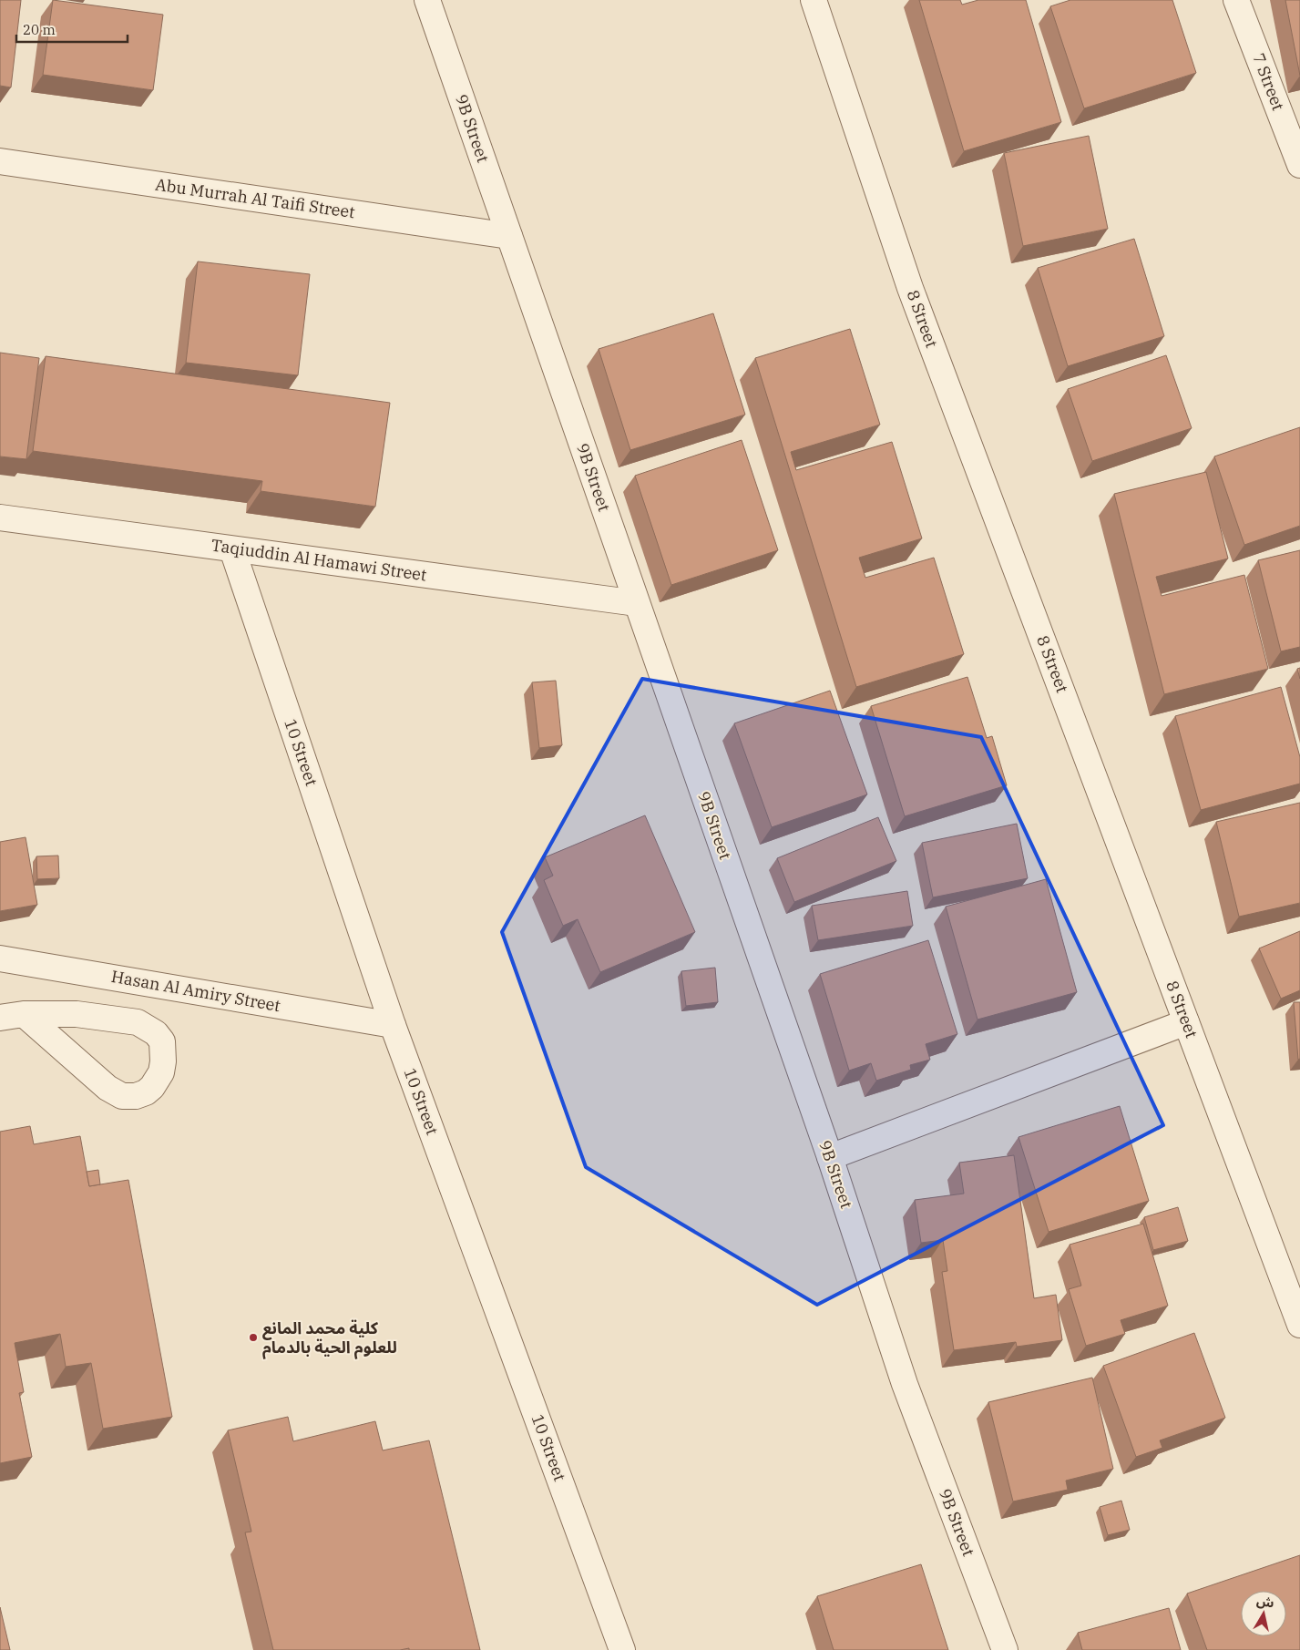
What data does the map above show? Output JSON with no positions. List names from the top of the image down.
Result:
{
  "streets": {
    "street": [
      "7 Street",
      "9B Street",
      "Abu Murrah Al Taifi Street",
      "8 Street",
      "Taqiuddin Al Hamawi Street",
      "10 Street",
      "Hasan Al Amiry Street"
    ]
  },
  "crossings": [
    ["9B Street", "Abu Murrah Al Taifi Street"],
    ["9B Street", "Taqiuddin Al Hamawi Street"],
    ["Taqiuddin Al Hamawi Street", "10 Street"],
    ["10 Street", "Hasan Al Amiry Street"]
  ],
  "places": ["كلية محمد المانع للعلوم الحية بالدمام"],
  "scale_bar": "20 m",
  "north": "top"
}
